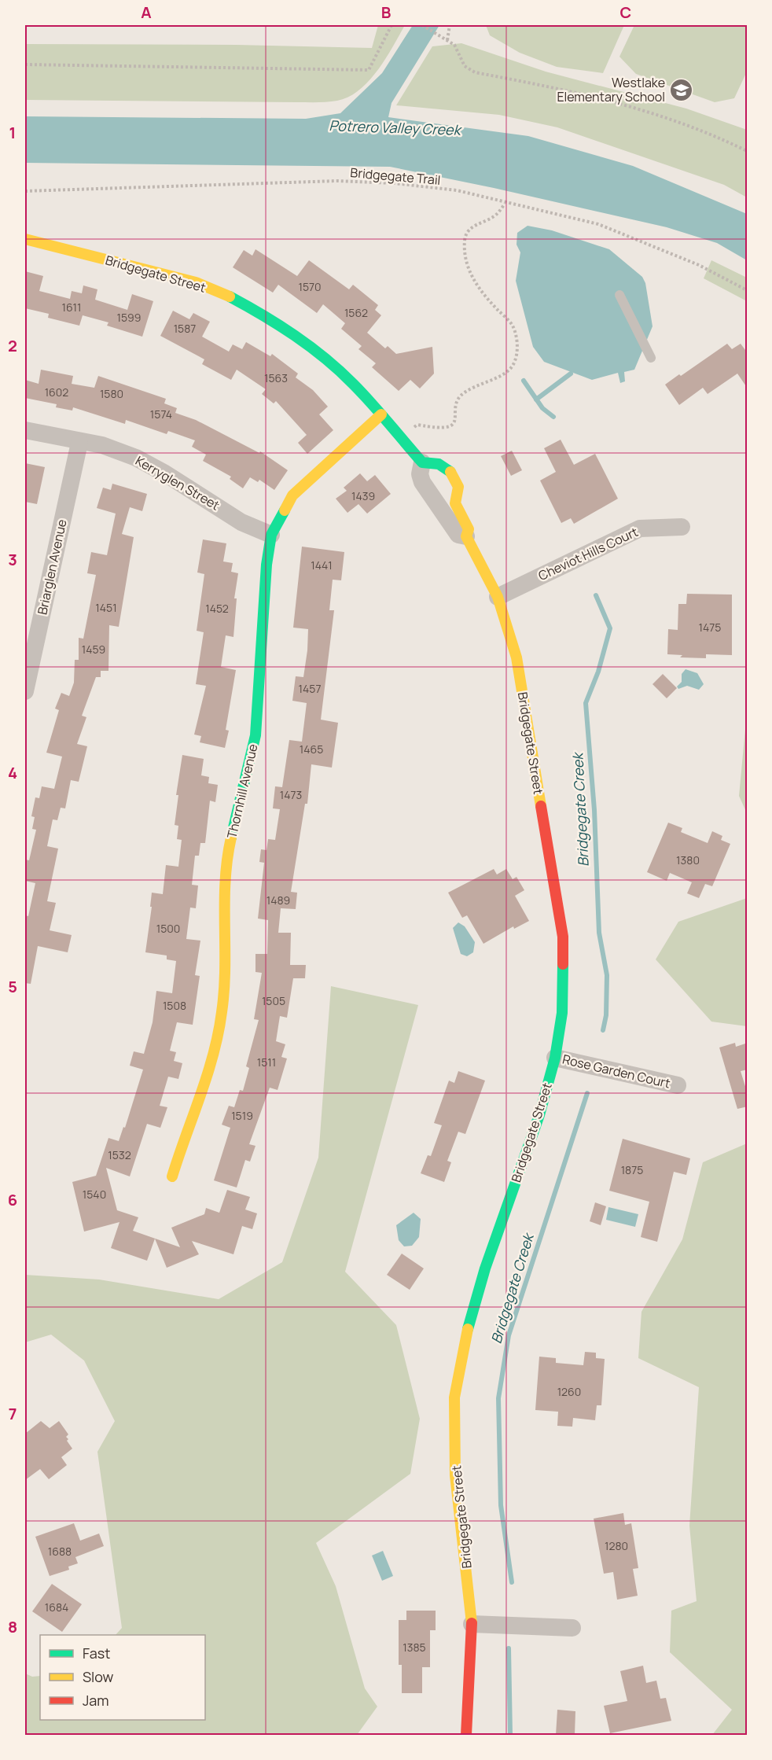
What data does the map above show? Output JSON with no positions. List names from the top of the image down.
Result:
{
  "streets": {
    "street": [
      "Bridgegate Street",
      "Kerryglen Street",
      "Cheviot Hills Court",
      "Briarglen Avenue",
      "Thornhill Avenue",
      "Rose Garden Court"
    ],
    "path": ["Bridgegate Trail"]
  },
  "crossings": [
    ["Bridgegate Street", "Cheviot Hills Court"],
    ["Bridgegate Street", "Thornhill Avenue"],
    ["Bridgegate Street", "Rose Garden Court"],
    ["Kerryglen Street", "Briarglen Avenue"],
    ["Kerryglen Street", "Thornhill Avenue"]
  ],
  "water": ["Potrero Valley Creek", "Bridgegate Creek"],
  "places": {
    "school or university": ["Westlake Elementary School"]
  },
  "house_numbers": [
    "1570",
    "1611",
    "1562",
    "1599",
    "1587",
    "1563",
    "1602",
    "1580",
    "1574",
    "1439",
    "1441",
    "1451",
    "1452",
    "1475",
    "1459",
    "1457",
    "1465",
    "1473",
    "1380",
    "1489",
    "1500",
    "1505",
    "1508",
    "1511",
    "1519",
    "1532",
    "1875",
    "1540",
    "1260",
    "1280",
    "1688",
    "1684",
    "1385"
  ],
  "legend": ["Fast", "Slow", "Jam"],
  "grid": {
    "columns": ["A", "B", "C"],
    "rows": [
      "1",
      "2",
      "3",
      "4",
      "5",
      "6",
      "7",
      "8"
    ]
  }
}
